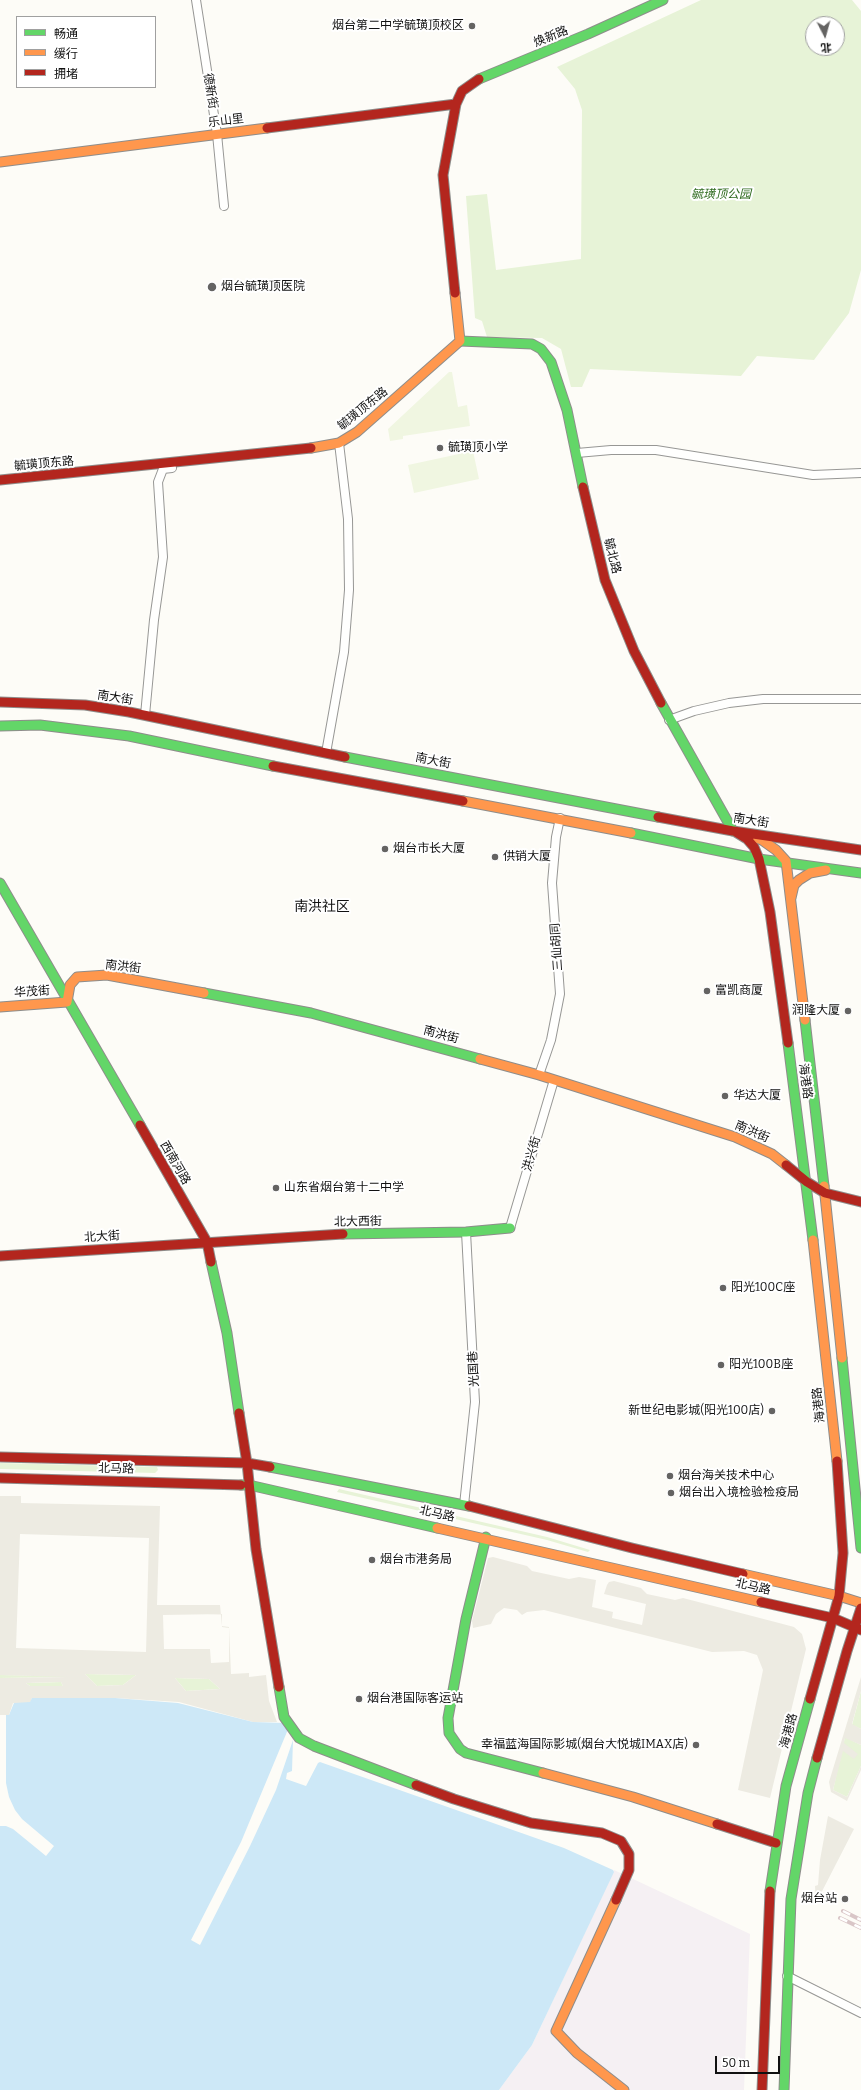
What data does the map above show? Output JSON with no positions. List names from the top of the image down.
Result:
{
  "streets": {
    "main road": [
      "焕新路",
      "乐山里",
      "毓璜顶东路",
      "毓北路",
      "南大街",
      "南洪街",
      "华茂街",
      "海港路",
      "西南河路",
      "北大西街",
      "北大街",
      "北马路"
    ],
    "street": [
      "德新街",
      "三仙胡同",
      "洪兴街",
      "光国巷"
    ]
  },
  "crossings": [
    ["焕新路", "乐山里"],
    ["德新街", "乐山里"],
    ["毓璜顶东路", "毓北路"],
    ["毓北路", "南大街"],
    ["毓北路", "海港路"],
    ["南大街", "海港路"],
    ["三仙胡同", "南洪街"],
    ["南洪街", "华茂街"],
    ["南洪街", "海港路"],
    ["南洪街", "洪兴街"],
    ["南洪街", "西南河路"],
    ["华茂街", "西南河路"],
    ["海港路", "北马路"],
    ["洪兴街", "北大西街"],
    ["西南河路", "北大西街"],
    ["西南河路", "北大街"],
    ["西南河路", "北马路"],
    ["北大西街", "北大街"],
    ["北大西街", "光国巷"],
    ["光国巷", "北马路"]
  ],
  "districts": ["南洪社区"],
  "parks": ["毓璜顶公园"],
  "places": [
    "烟台第二中学毓璜顶校区",
    "烟台毓璜顶医院",
    "毓璜顶小学",
    "烟台市长大厦",
    "供销大厦",
    "富凯商厦",
    "润隆大厦",
    "华达大厦",
    "山东省烟台第十二中学",
    "阳光100C座",
    "阳光100B座",
    "新世纪电影城(阳光100店)",
    "烟台海关技术中心",
    "烟台出入境检验检疫局",
    "烟台市港务局",
    "烟台港国际客运站",
    "幸福蓝海国际影城(烟台大悦城IMAX店)",
    "烟台站"
  ],
  "legend": ["畅通", "缓行", "拥堵"],
  "scale_bar": "50 m",
  "north": "bottom"
}
